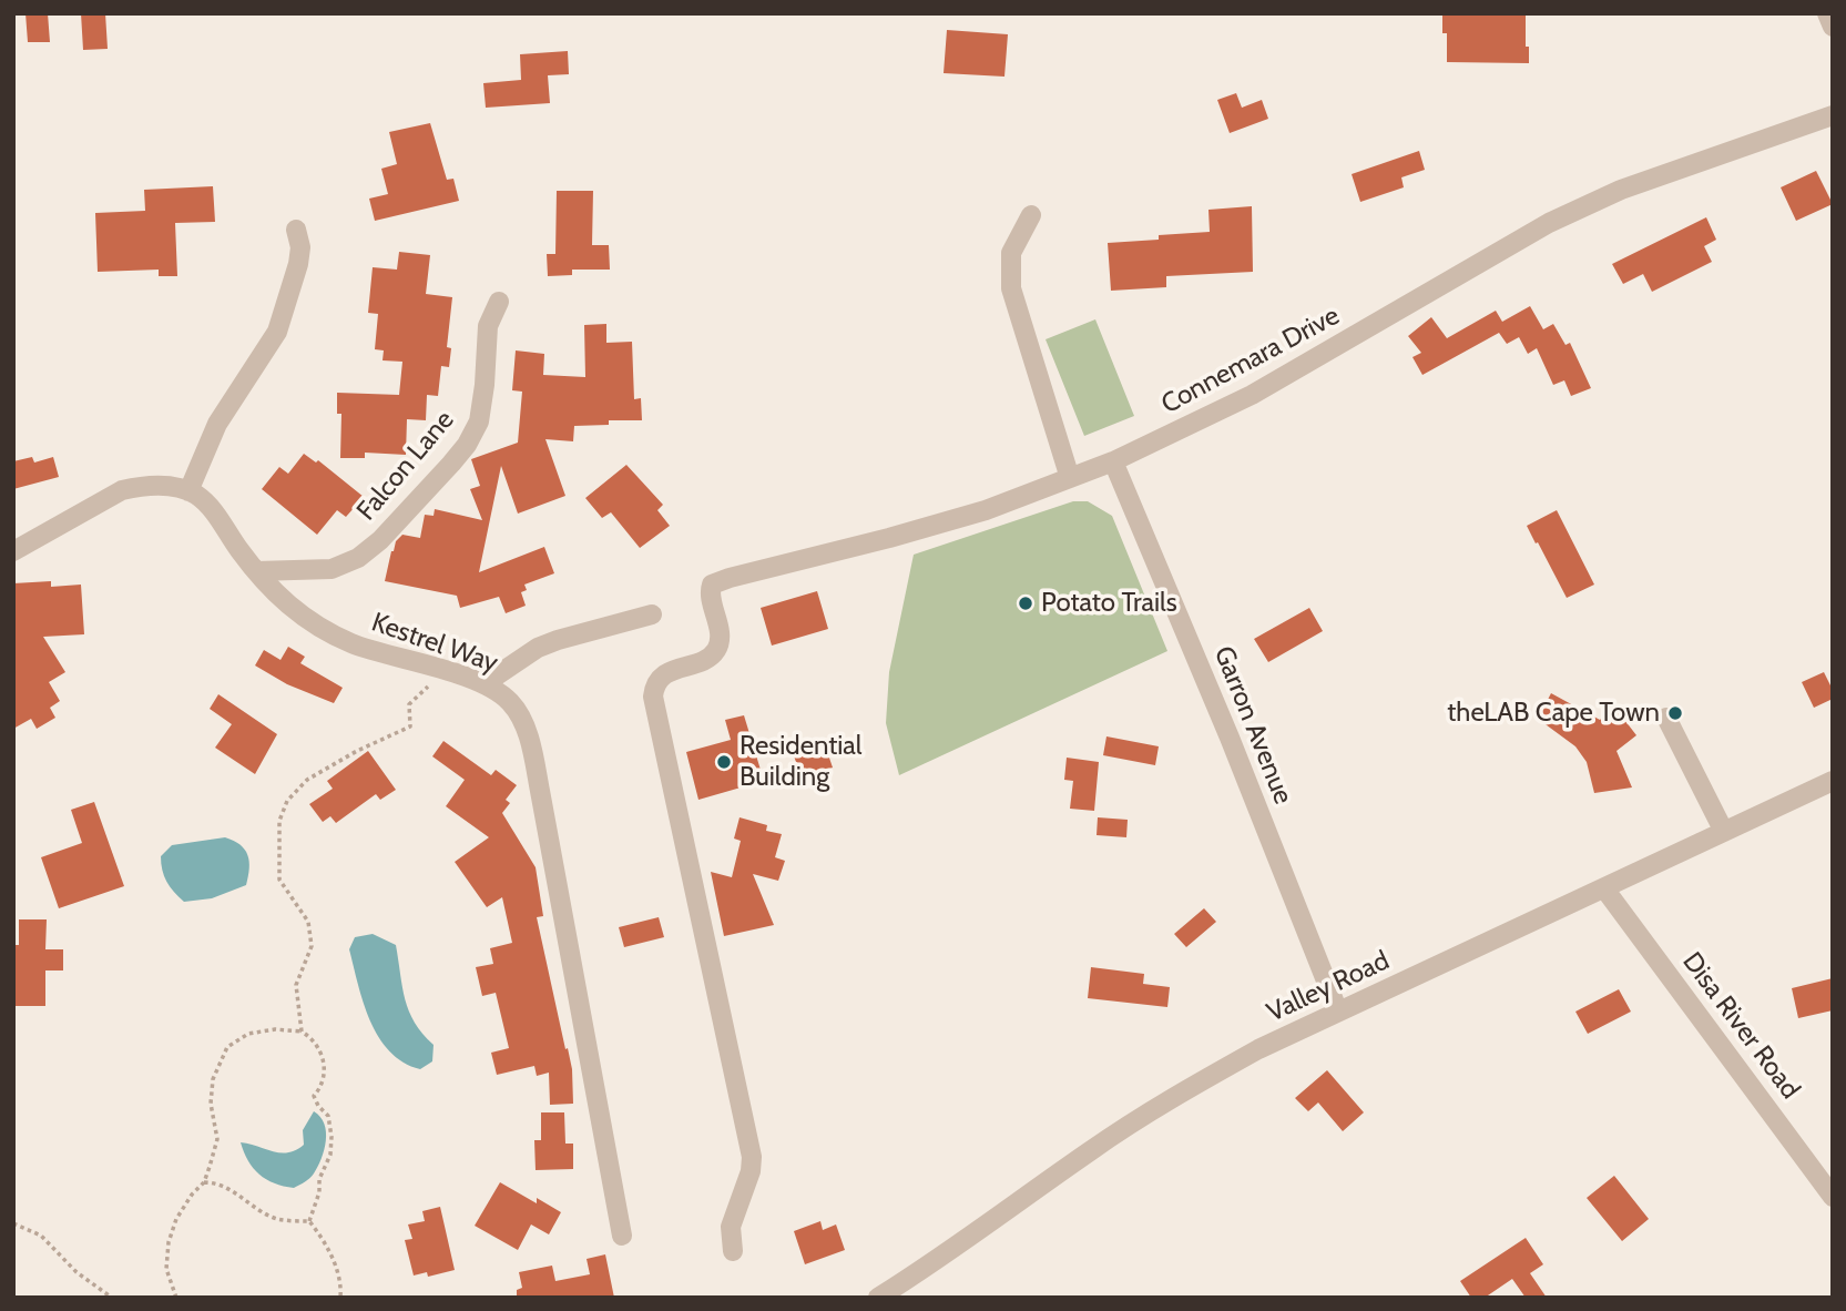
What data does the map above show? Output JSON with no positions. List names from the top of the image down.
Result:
{
  "streets": {
    "street": [
      "Connemara Drive",
      "Falcon Lane",
      "Kestrel Way",
      "Garron Avenue",
      "Valley Road",
      "Disa River Road"
    ]
  },
  "crossings": [
    ["Connemara Drive", "Garron Avenue"],
    ["Falcon Lane", "Kestrel Way"],
    ["Garron Avenue", "Valley Road"],
    ["Valley Road", "Disa River Road"]
  ],
  "places": ["Potato Trails", "theLAB Cape Town", "Residential Building"]
}
